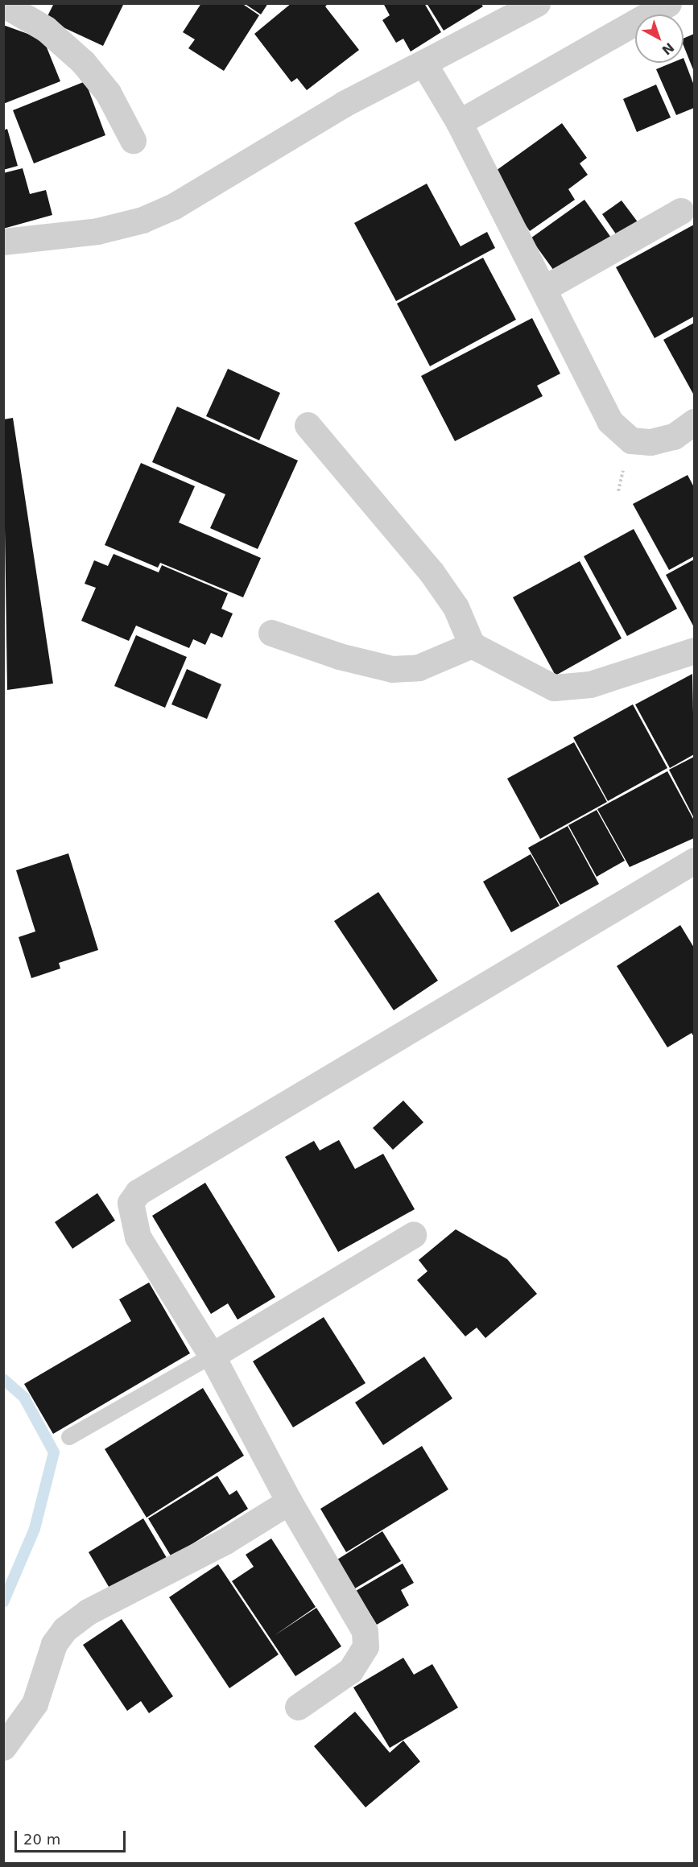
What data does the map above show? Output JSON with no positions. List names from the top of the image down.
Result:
{
  "scale_bar": "20 m",
  "north": "bottom right"
}
